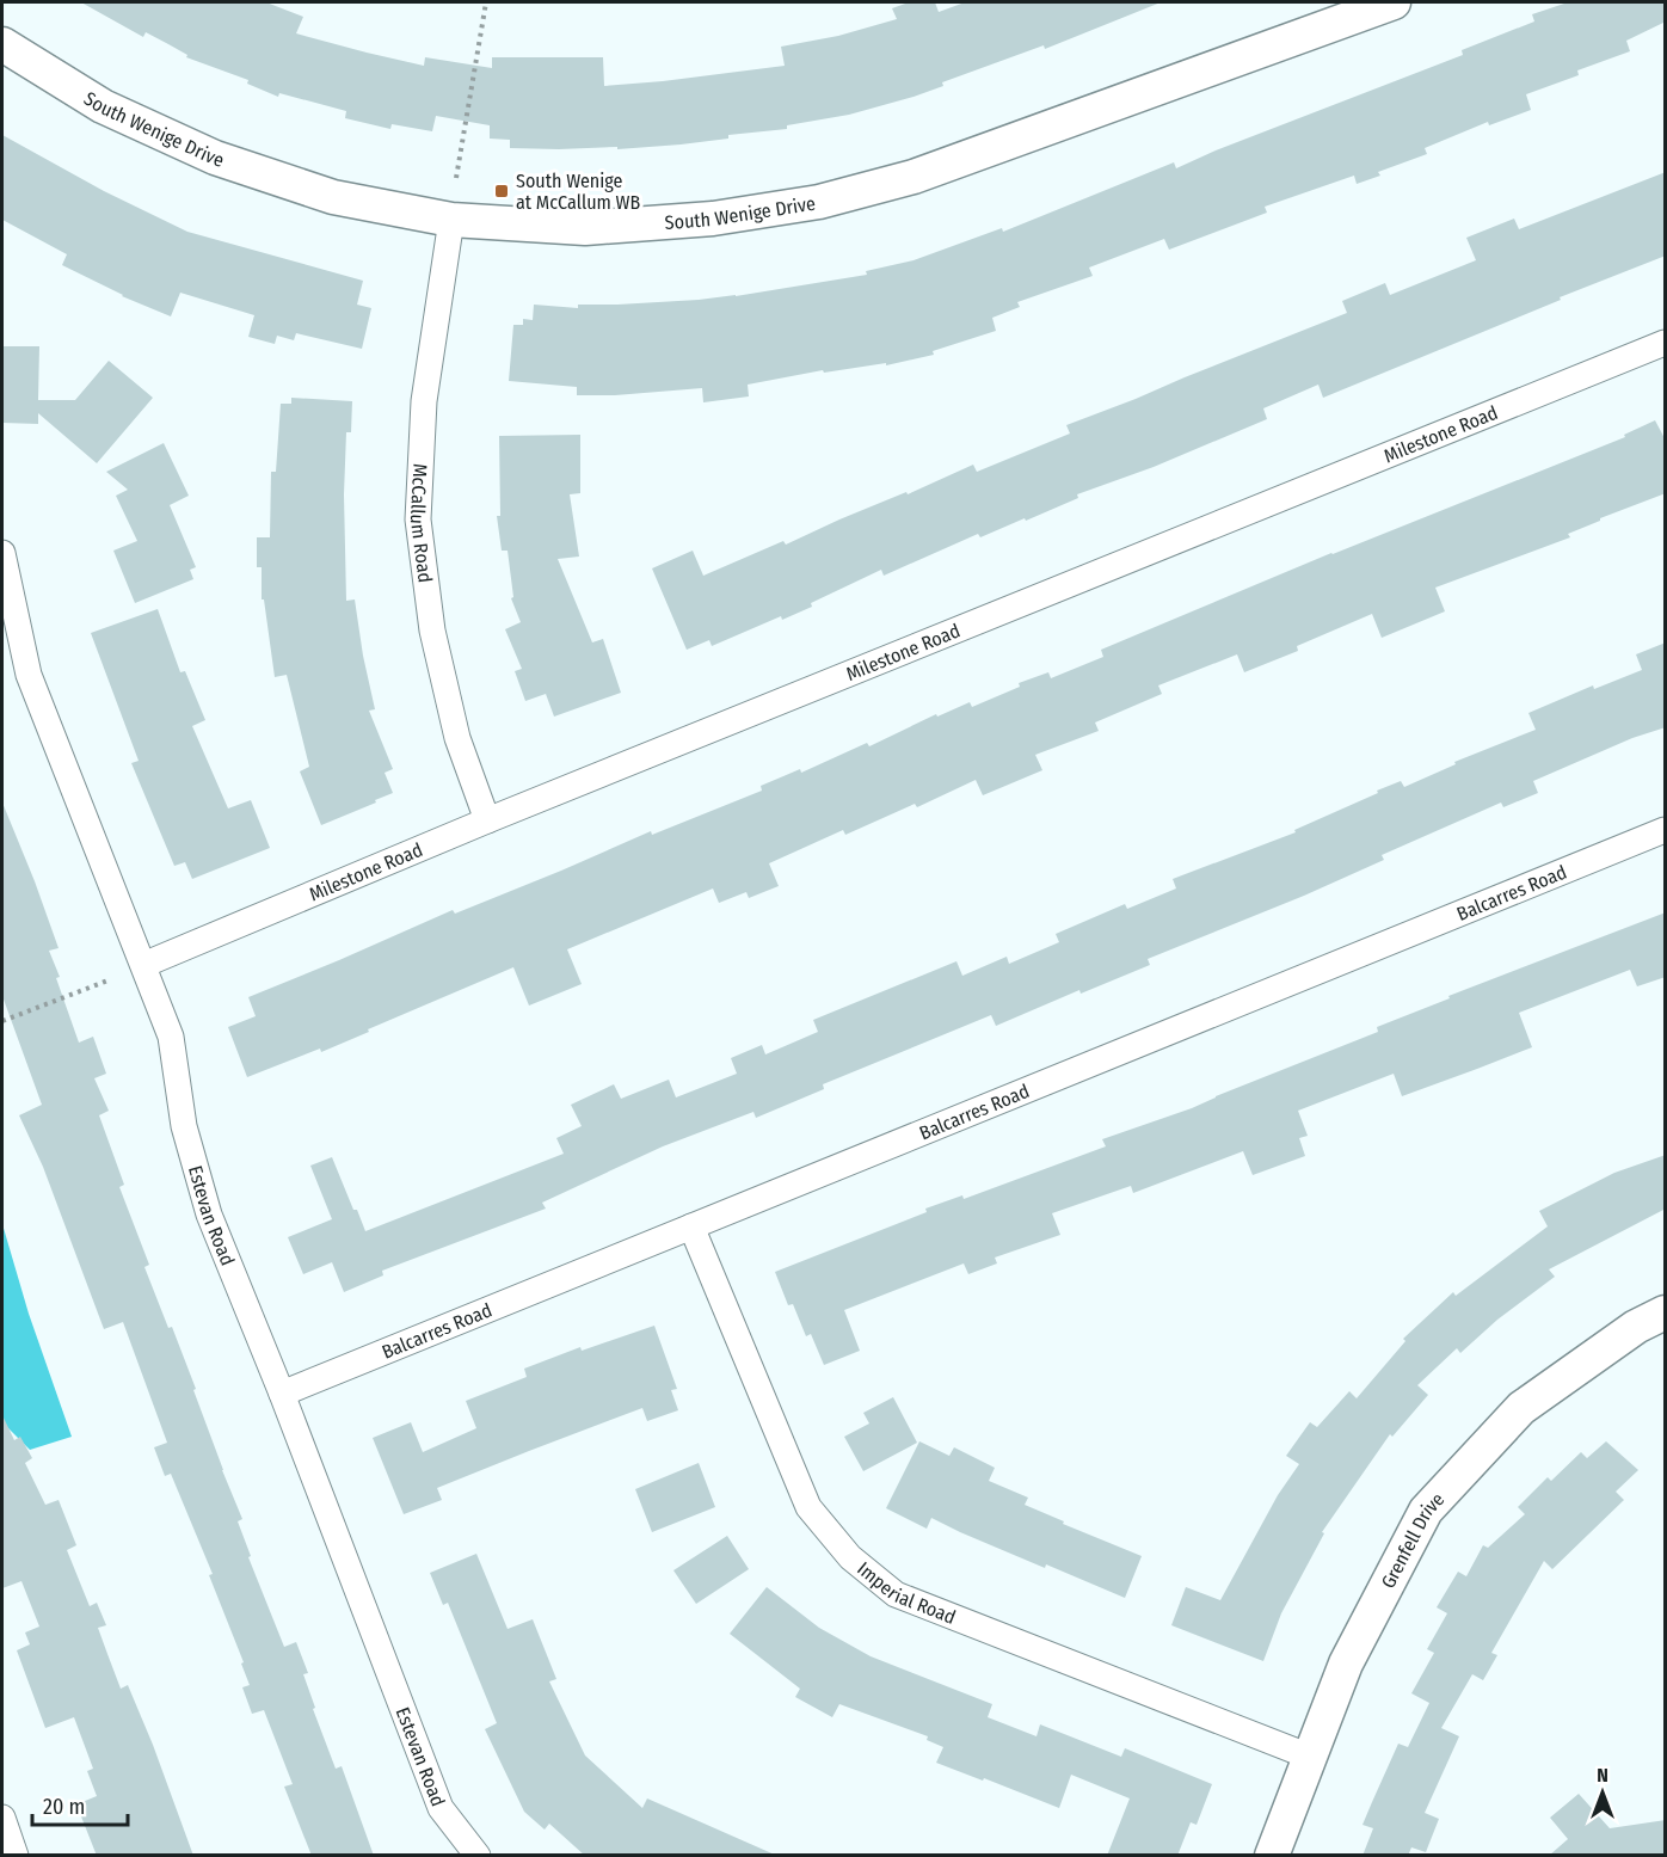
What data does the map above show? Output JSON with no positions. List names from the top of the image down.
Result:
{
  "streets": {
    "street": [
      "South Wenige Drive",
      "Milestone Road",
      "McCallum Road",
      "Balcarres Road",
      "Estevan Road",
      "Grenfell Drive",
      "Imperial Road"
    ]
  },
  "crossings": [
    ["South Wenige Drive", "McCallum Road"],
    ["Milestone Road", "McCallum Road"],
    ["Milestone Road", "Estevan Road"],
    ["Balcarres Road", "Estevan Road"],
    ["Balcarres Road", "Imperial Road"],
    ["Grenfell Drive", "Imperial Road"]
  ],
  "places": {
    "transit": ["South Wenige at McCallum WB"]
  },
  "scale_bar": "20 m",
  "north": "top"
}
